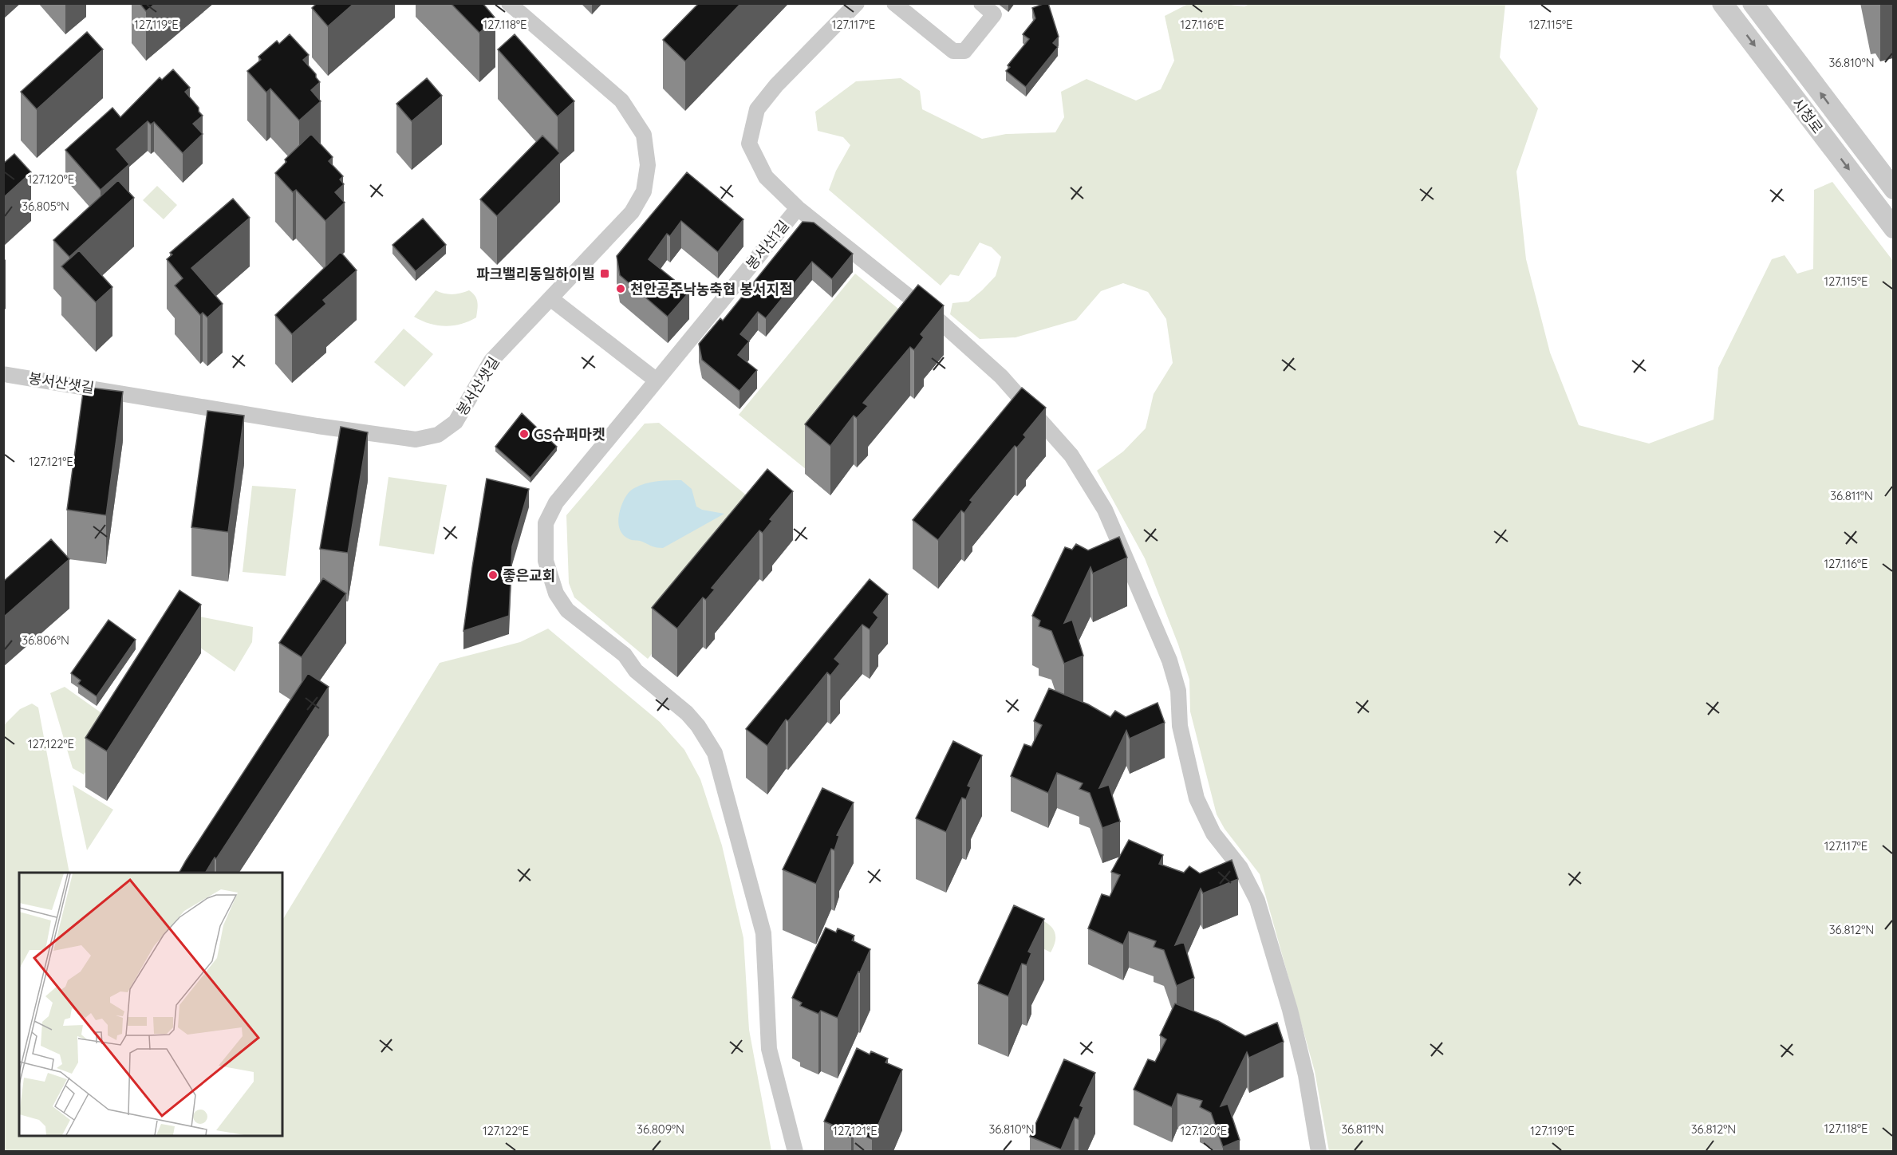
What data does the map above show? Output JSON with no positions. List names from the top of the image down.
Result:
{
  "streets": {
    "street": ["시청로", "봉서산1길", "봉서산샛길"]
  },
  "places": {
    "transit": ["파크밸리동일하이빌"],
    "other": ["천안공주낙농축협 봉서지점", "GS슈퍼마켓", "좋은교회"]
  },
  "coordinates": [
    "127.119°E",
    "127.118°E",
    "127.117°E",
    "127.116°E",
    "127.115°E",
    "36.810°N",
    "127.120°E",
    "36.805°N",
    "127.121°E",
    "36.811°N",
    "36.806°N",
    "127.122°E",
    "36.812°N",
    "36.809°N"
  ]
}
